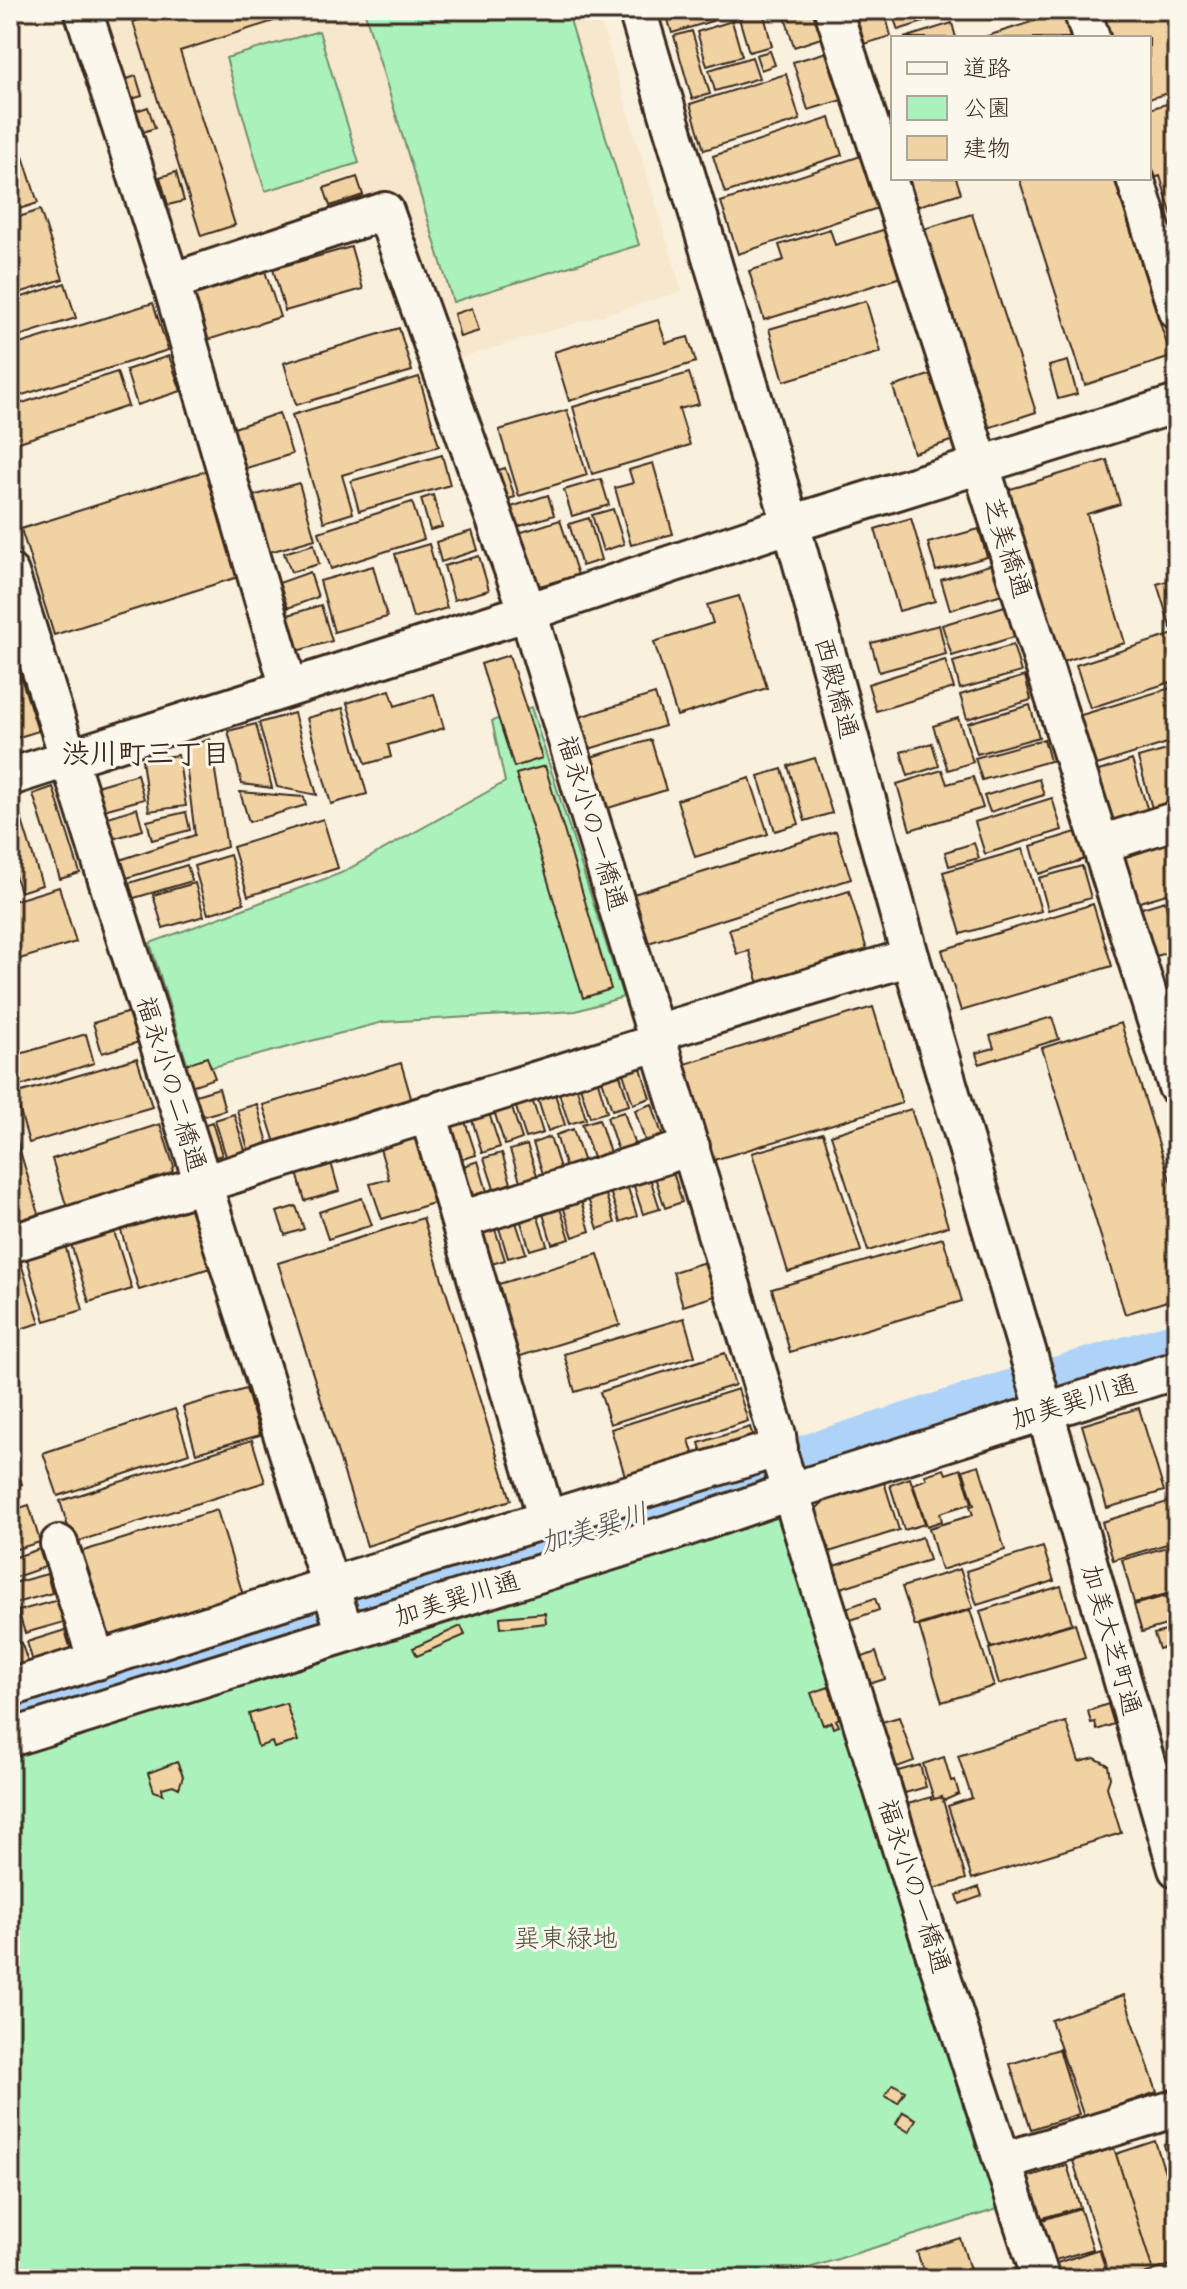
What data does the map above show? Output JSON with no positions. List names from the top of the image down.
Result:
{
  "streets": {
    "street": [
      "芝美橋通",
      "西殿橋通",
      "福永小の一橋通",
      "福永小の二橋通",
      "加美巽川通",
      "加美大芝町通"
    ]
  },
  "crossings": [
    ["西殿橋通", "加美巽川通"],
    ["西殿橋通", "加美大芝町通"],
    ["福永小の一橋通", "加美巽川通"],
    ["福永小の二橋通", "加美巽川通"],
    ["加美巽川通", "加美大芝町通"]
  ],
  "districts": ["渋川町三丁目"],
  "water": ["加美巽川"],
  "parks": ["巽東緑地"],
  "legend": ["道路", "公園", "建物"]
}
